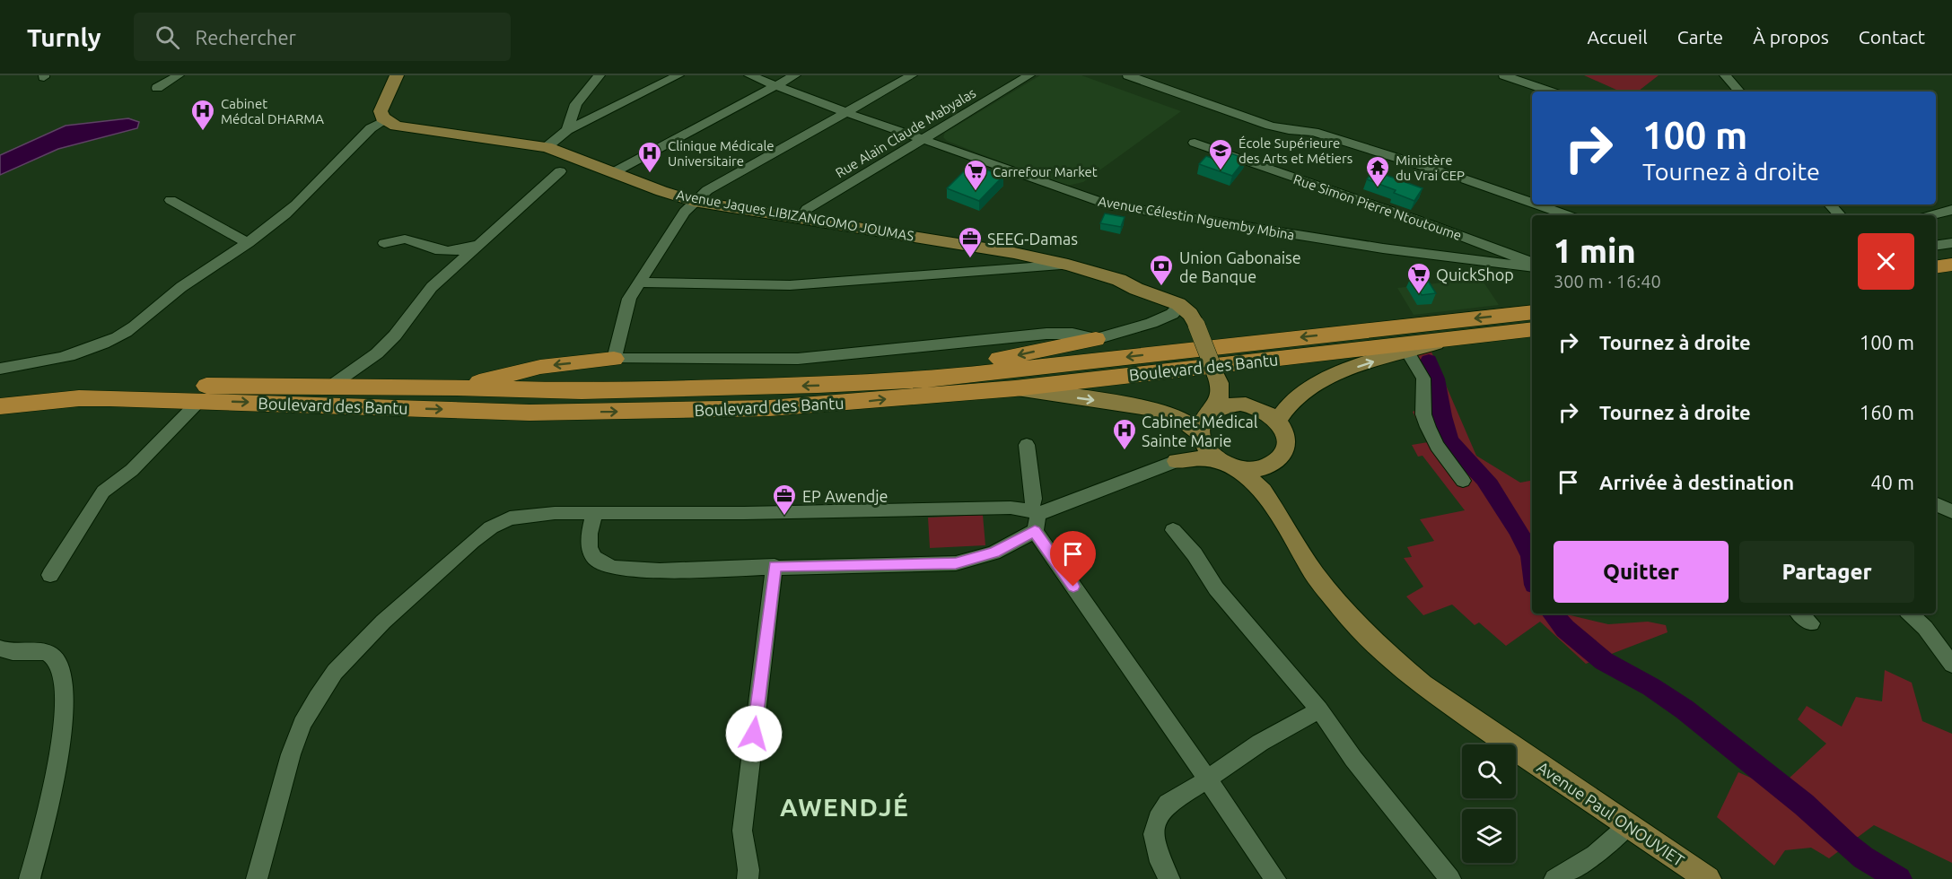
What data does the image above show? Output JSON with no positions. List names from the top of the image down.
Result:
{
  "streets": {
    "highway": ["Boulevard des Bantu"],
    "main road": ["Avenue Jaques LIBIZANGOMO JOUMAS", "Avenue Paul ONOUVIET"],
    "street": ["Rue Alain Claude Mabyalas", "Rue Simon Pierre Ntoutoume", "Avenue Célestin Nguemby Mbina"]
  },
  "crossings": [
    ["Rue Alain Claude Mabyalas", "Avenue Jaques LIBIZANGOMO JOUMAS"],
    ["Rue Alain Claude Mabyalas", "Avenue Célestin Nguemby Mbina"]
  ],
  "districts": ["AWENDJÉ"],
  "places": {
    "hospital": ["Cabinet Médcal DHARMA", "Clinique Médicale Universitaire", "Cabinet Médical Sainte Marie"],
    "school or university": ["École Supérieure des Arts et Métiers"],
    "temple": ["Ministère du Vrai CEP"],
    "supermarket": ["Carrefour Market", "QuickShop"],
    "office": ["SEEG-Damas", "EP Awendje"],
    "bank": ["Union Gabonaise de Banque"]
  },
  "page": {
    "header": "Turnly",
    "search": "Rechercher",
    "nav": [
      "Accueil",
      "Carte",
      "À propos",
      "Contact"
    ],
    "turn": ["100 m", "Tournez à droite"],
    "heading": ["1 min", "300 m · 16:40"],
    "list": [
      {
        "name": "Tournez à droite",
        "value": "100 m"
      },
      {
        "name": "Tournez à droite",
        "value": "160 m"
      },
      {
        "name": "Arrivée à destination",
        "value": "40 m"
      }
    ],
    "buttons": ["Quitter", "Partager"]
  }
}
